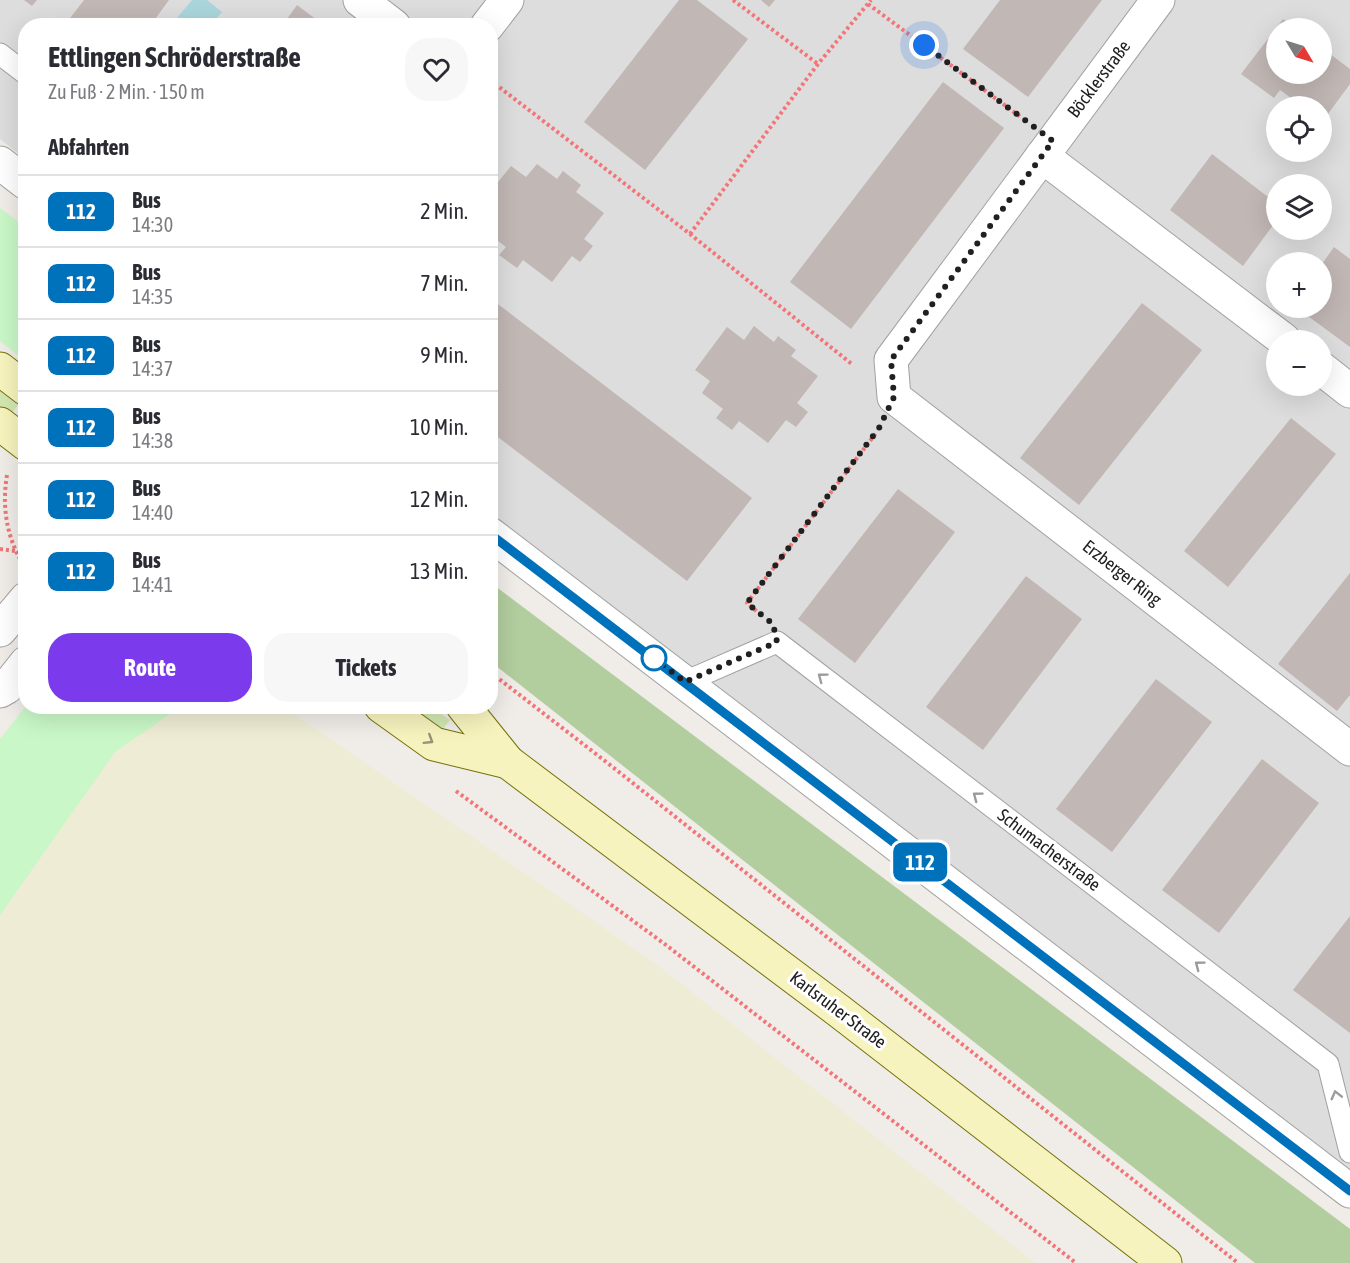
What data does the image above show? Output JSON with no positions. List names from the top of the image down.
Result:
{
  "streets": {
    "main road": ["Karlsruher Straße"],
    "street": ["Böcklerstraße", "Erzberger Ring"],
    "lane": ["Schumacherstraße"]
  },
  "crossings": [
    ["Böcklerstraße", "Erzberger Ring"]
  ],
  "one_way": ["Schumacherstraße"],
  "lines": ["bus line 112"],
  "north": "bottom right",
  "page": {
    "on_map": "112",
    "map_buttons": ["+", "−"],
    "heading": [
      ["Ettlingen Schröderstraße", "Zu Fuß · 2 Min. · 150 m"],
      "Abfahrten"
    ],
    "list": [
      {
        "mark": "112",
        "name": "Bus",
        "note": "14:30",
        "value": "2 Min."
      },
      {
        "mark": "112",
        "name": "Bus",
        "note": "14:35",
        "value": "7 Min."
      },
      {
        "mark": "112",
        "name": "Bus",
        "note": "14:37",
        "value": "9 Min."
      },
      {
        "mark": "112",
        "name": "Bus",
        "note": "14:38",
        "value": "10 Min."
      },
      {
        "mark": "112",
        "name": "Bus",
        "note": "14:40",
        "value": "12 Min."
      },
      {
        "mark": "112",
        "name": "Bus",
        "note": "14:41",
        "value": "13 Min."
      }
    ],
    "buttons": ["Route", "Tickets"]
  }
}
